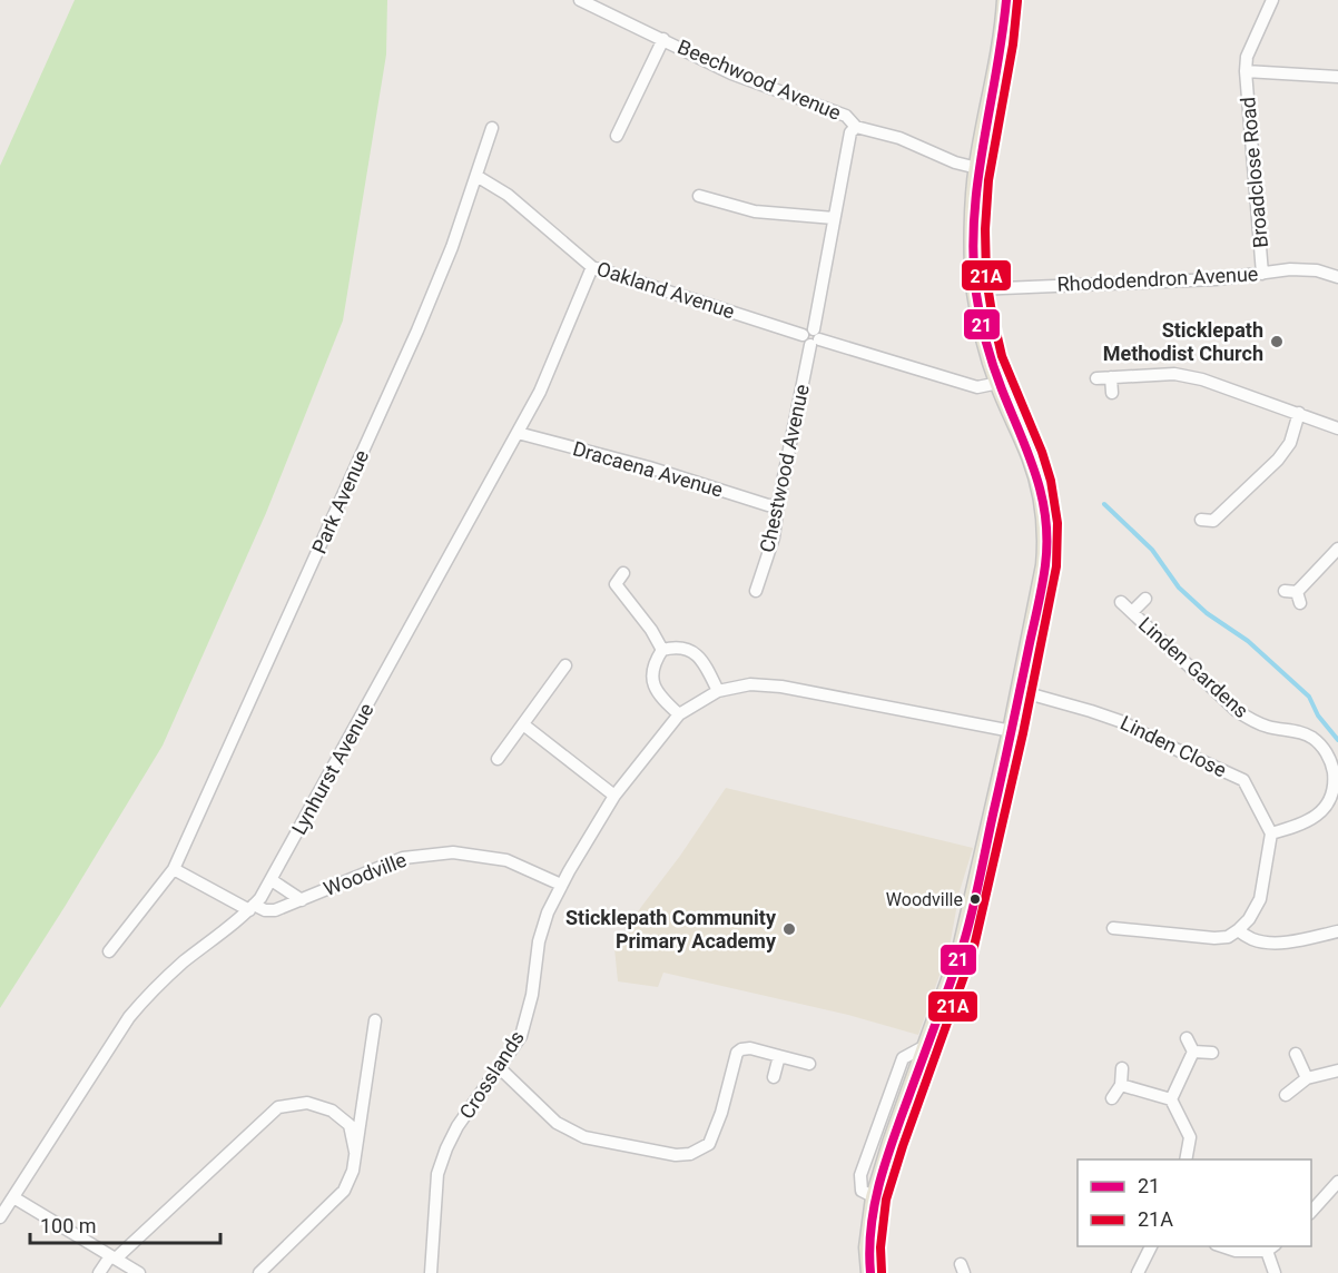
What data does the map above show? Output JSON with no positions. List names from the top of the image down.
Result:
{
  "streets": {
    "street": [
      "Beechwood Avenue",
      "Broadclose Road",
      "Rhododendron Avenue",
      "Oakland Avenue",
      "Chestwood Avenue",
      "Dracaena Avenue",
      "Park Avenue",
      "Linden Gardens",
      "Linden Close",
      "Lynhurst Avenue",
      "Woodville",
      "Crosslands"
    ]
  },
  "crossings": [
    ["Beechwood Avenue", "Chestwood Avenue"],
    ["Broadclose Road", "Rhododendron Avenue"],
    ["Oakland Avenue", "Chestwood Avenue"],
    ["Oakland Avenue", "Park Avenue"],
    ["Oakland Avenue", "Lynhurst Avenue"],
    ["Chestwood Avenue", "Dracaena Avenue"],
    ["Dracaena Avenue", "Lynhurst Avenue"],
    ["Linden Gardens", "Linden Close"],
    ["Lynhurst Avenue", "Woodville"],
    ["Woodville", "Crosslands"]
  ],
  "places": ["Sticklepath Methodist Church", "Woodville", "Sticklepath Community Primary Academy"],
  "lines": ["transit line 21", "transit line 21A"],
  "legend": ["21", "21A"],
  "scale_bar": "100 m"
}
